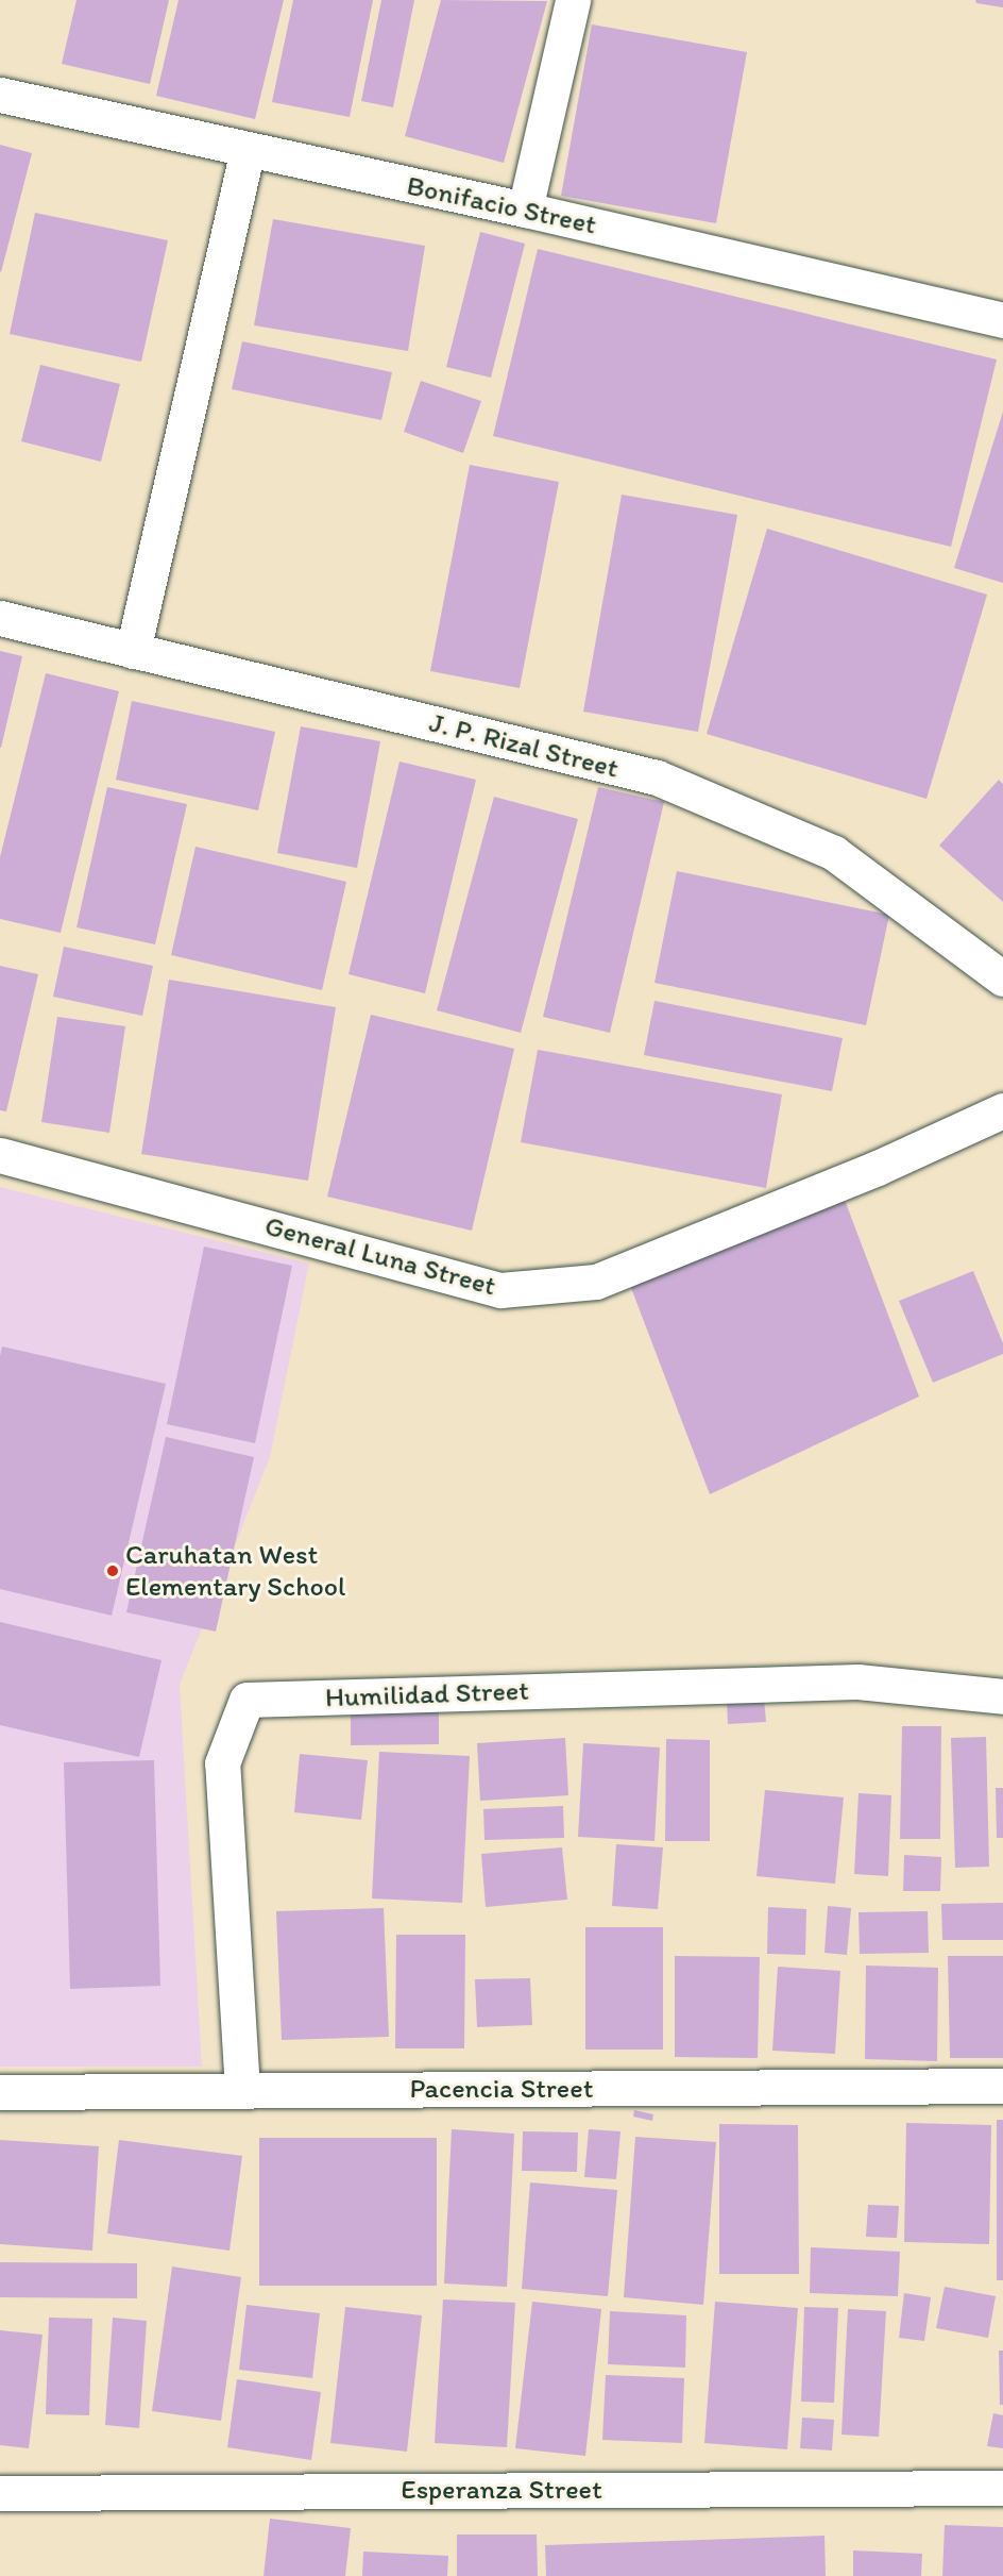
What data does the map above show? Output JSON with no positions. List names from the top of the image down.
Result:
{
  "streets": {
    "street": [
      "Bonifacio Street",
      "J. P. Rizal Street",
      "General Luna Street",
      "Humilidad Street",
      "Pacencia Street",
      "Esperanza Street"
    ]
  },
  "crossings": [
    ["Humilidad Street", "Pacencia Street"]
  ],
  "places": ["Caruhatan West Elementary School"]
}
